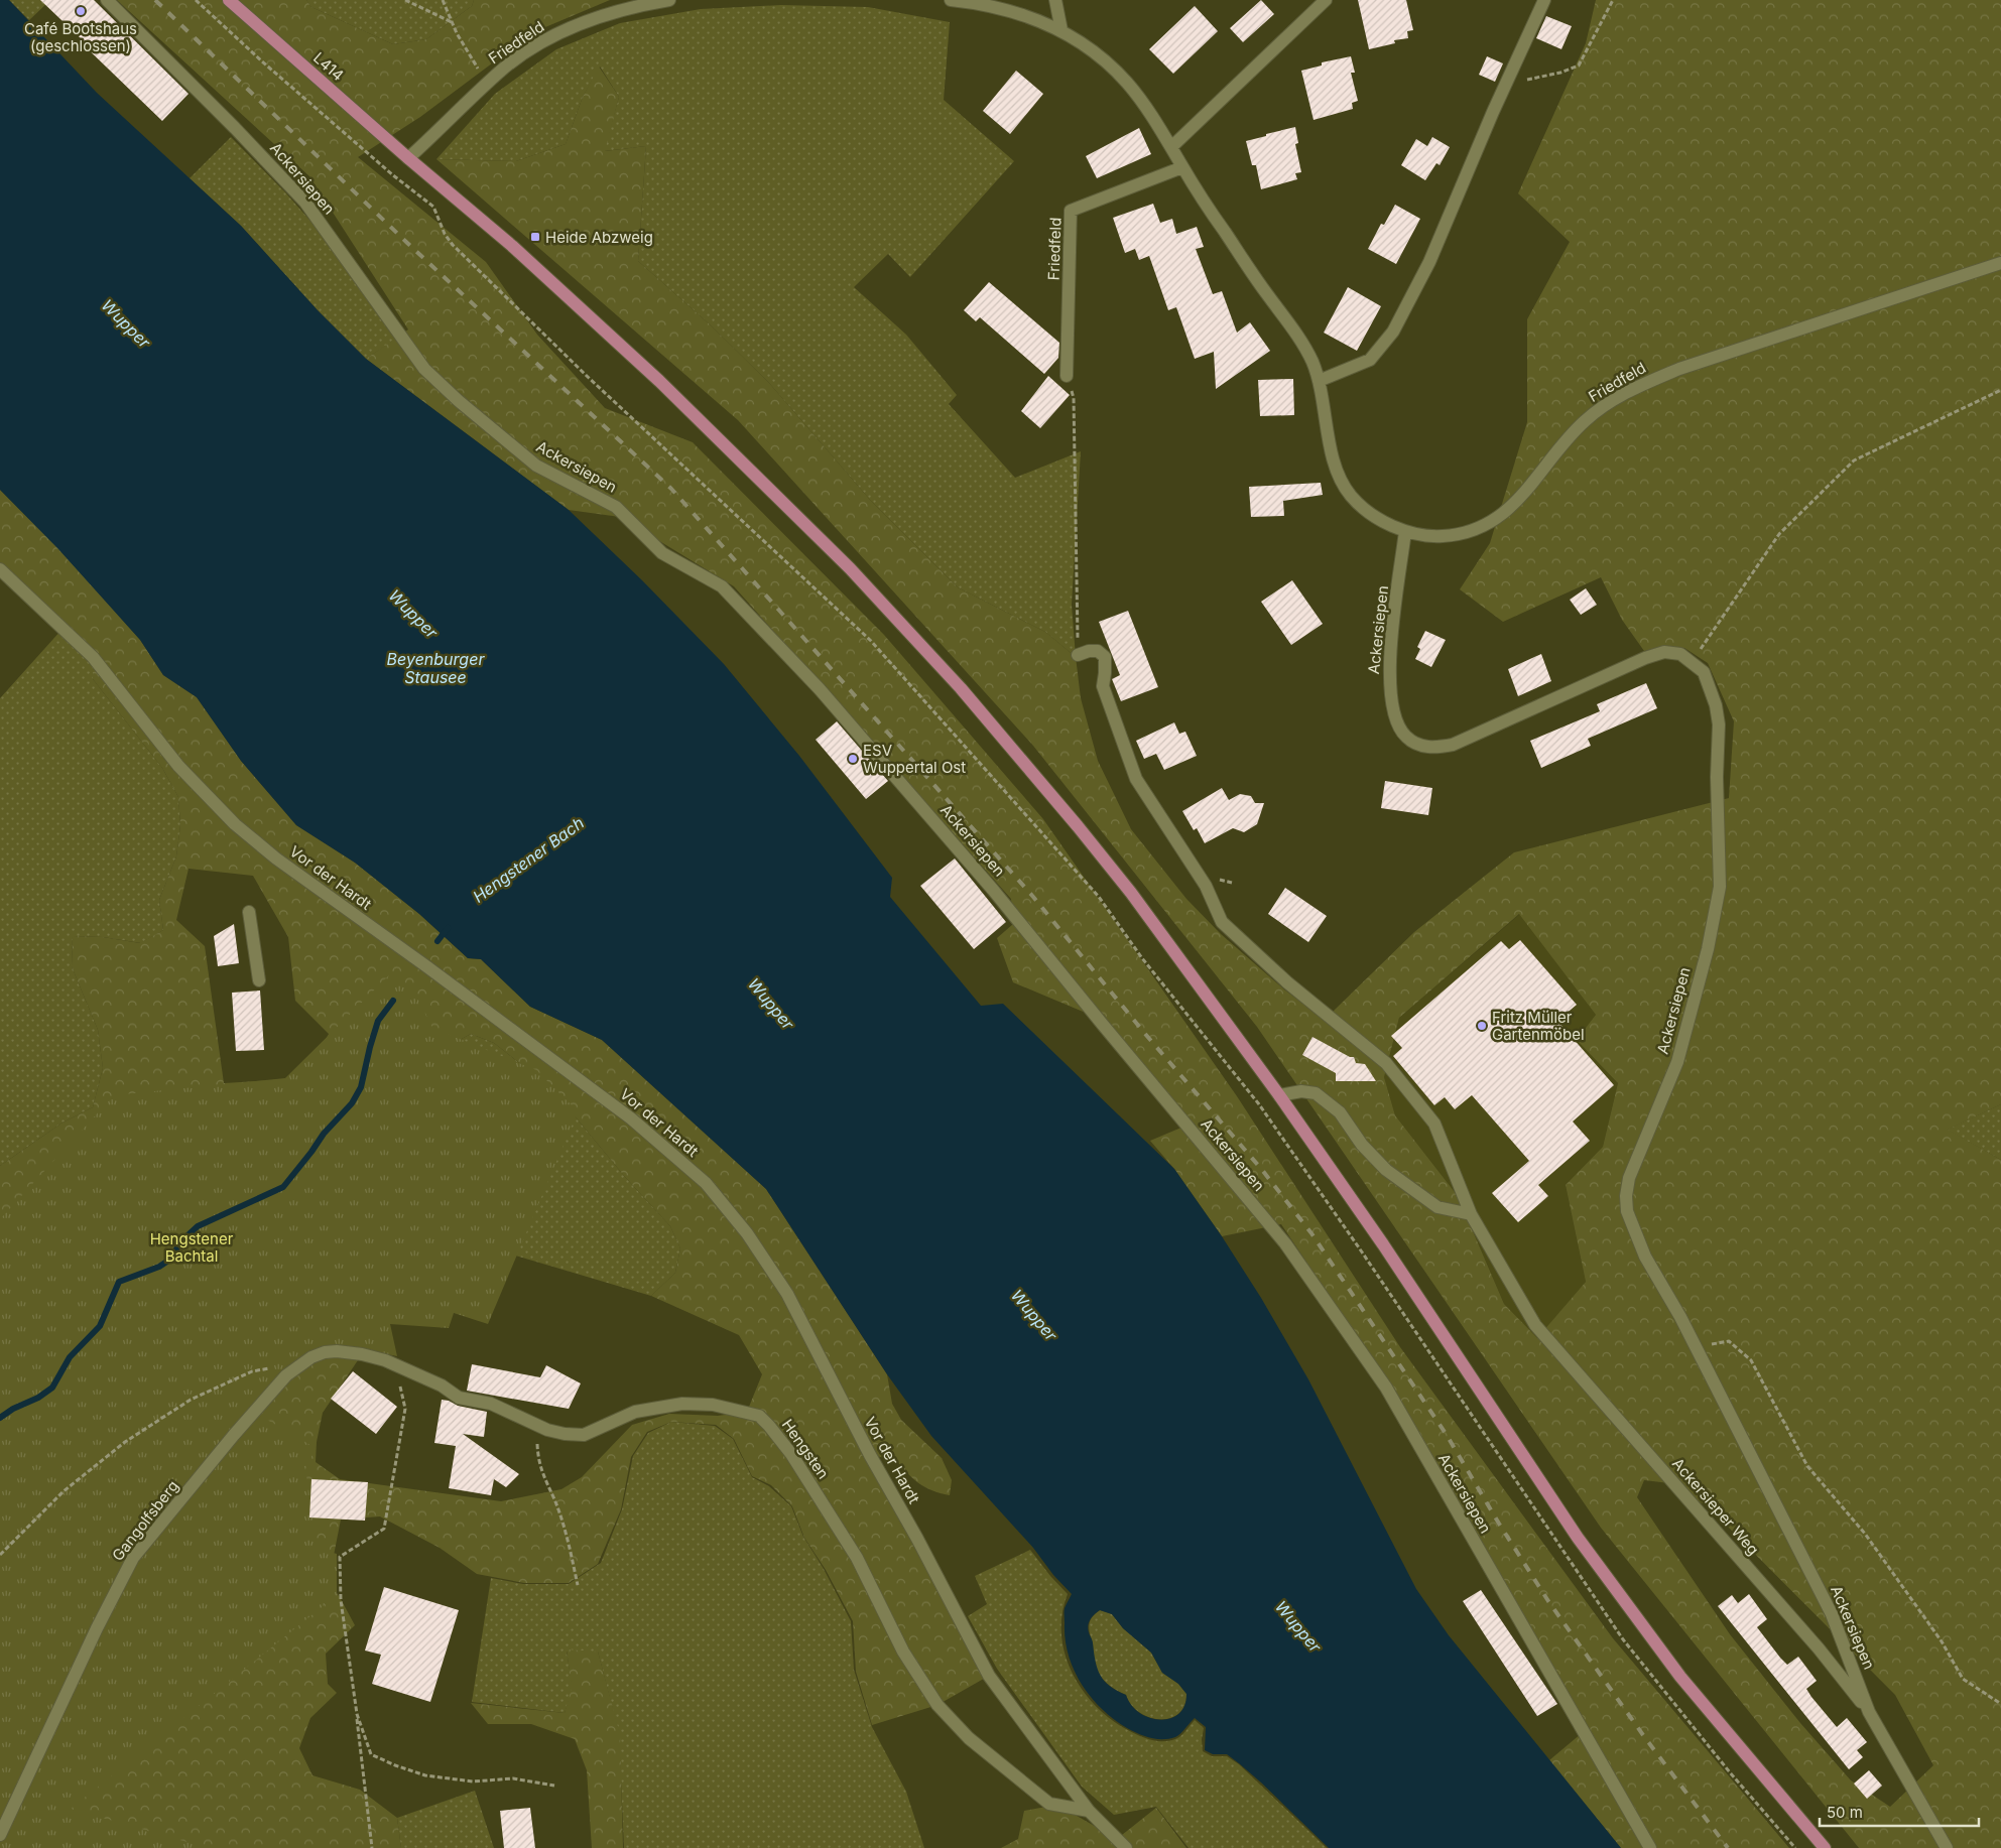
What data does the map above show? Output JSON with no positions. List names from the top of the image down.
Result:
{
  "streets": {
    "main road": ["L414"],
    "street": [
      "Friedfeld",
      "Ackersiepen",
      "Vor der Hardt",
      "Hengsten",
      "Ackersieper Weg",
      "Gangolfsberg"
    ]
  },
  "crossings": [
    ["Friedfeld", "L414"],
    ["Friedfeld", "Ackersiepen"],
    ["Ackersiepen", "Ackersieper Weg"],
    ["Vor der Hardt", "Hengsten"],
    ["Hengsten", "Gangolfsberg"]
  ],
  "water": ["Wupper", "Beyenburger Stausee", "Hengstener Bach"],
  "parks": ["Hengstener Bachtal"],
  "places": {
    "other": ["Café Bootshaus (geschlossen)", "ESV Wuppertal Ost", "Fritz Müller Gartenmöbel"],
    "transit": ["Heide Abzweig"]
  },
  "scale_bar": "50 m"
}
